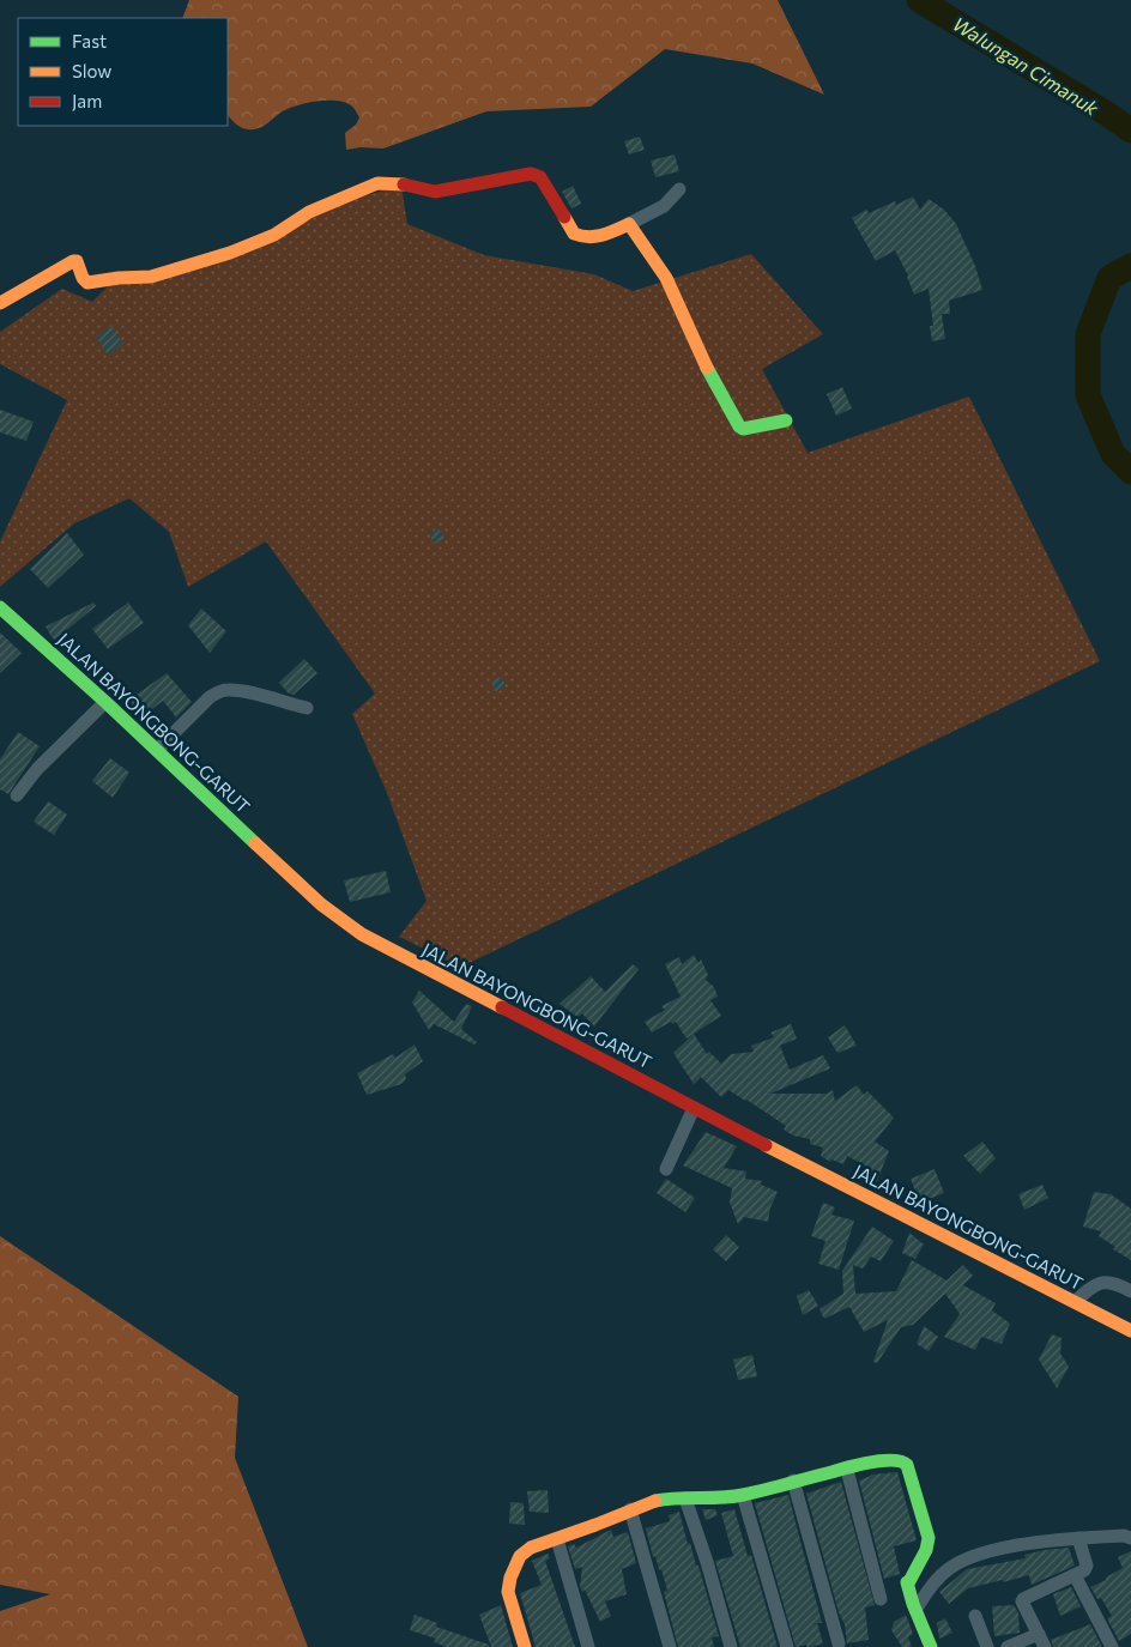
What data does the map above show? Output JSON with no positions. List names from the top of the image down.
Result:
{
  "streets": {
    "street": ["JALAN BAYONGBONG-GARUT"]
  },
  "water": ["Walungan Cimanuk"],
  "legend": ["Fast", "Slow", "Jam"]
}
